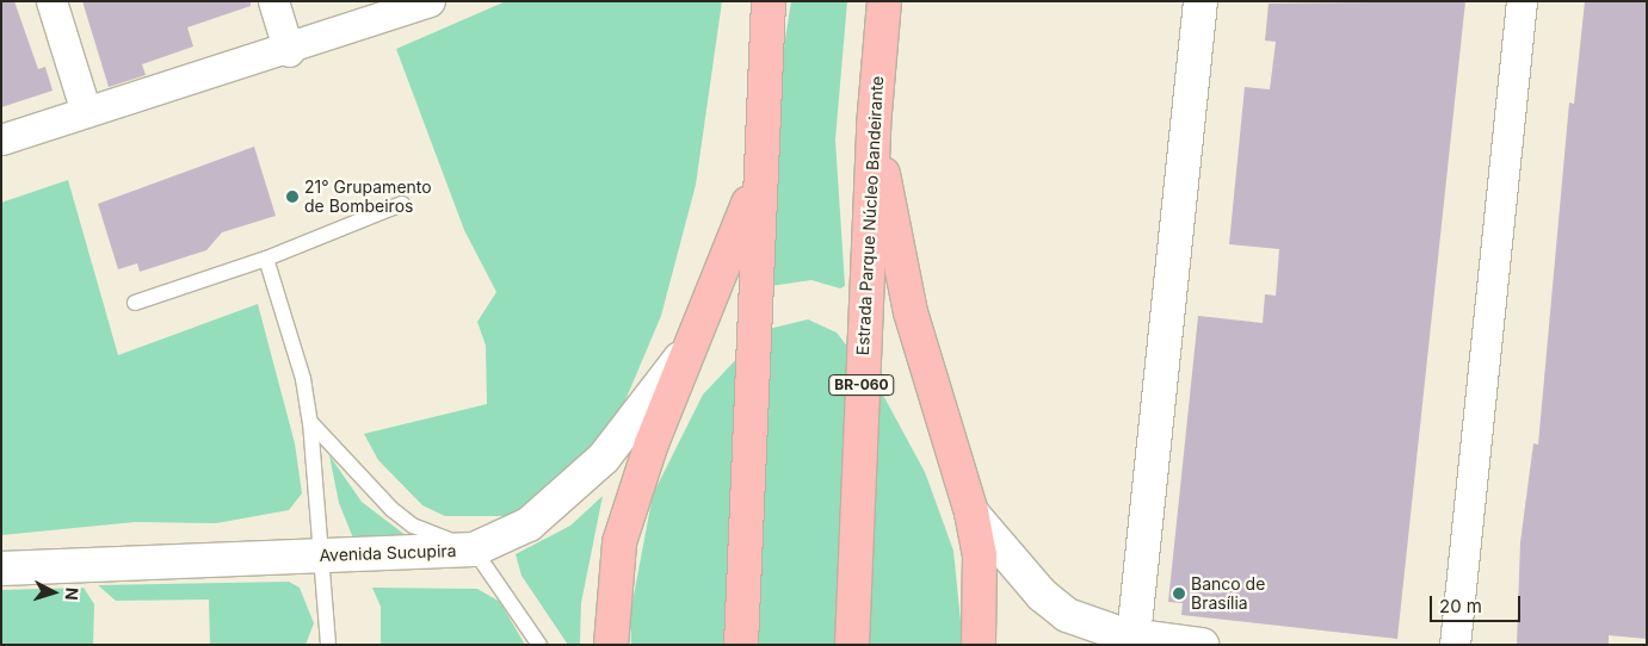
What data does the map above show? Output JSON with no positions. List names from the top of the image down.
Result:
{
  "streets": {
    "highway": ["Estrada Parque Núcleo Bandeirante", "BR-060"],
    "street": ["Avenida Sucupira"]
  },
  "places": ["21° Grupamento de Bombeiros", "Banco de Brasília"],
  "scale_bar": "20 m",
  "north": "right"
}
